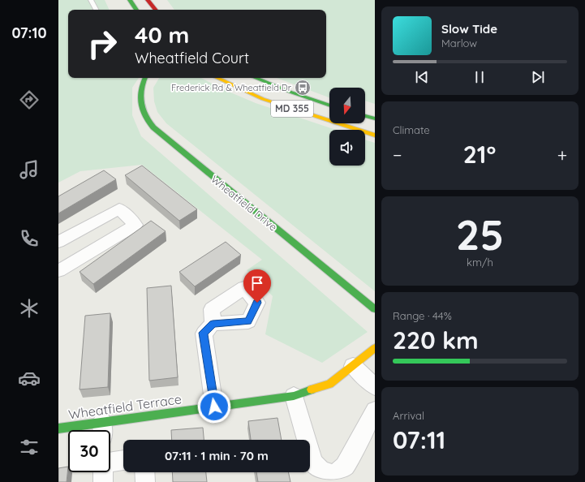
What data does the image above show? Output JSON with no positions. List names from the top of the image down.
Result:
{
  "streets": {
    "street": ["MD 355", "Wheatfield Drive", "Wheatfield Terrace"]
  },
  "places": {
    "bus stop": ["Frederick Rd & Wheatfield Dr"]
  },
  "north": "bottom",
  "page": {
    "tabs": "07:10",
    "turn": ["40 m", "Wheatfield Court"],
    "song": ["Slow Tide", "Marlow"],
    "tile": [
      "Climate",
      ["25", "km/h"],
      ["Range · 44%", "220 km"],
      ["Arrival", "07:11"]
    ],
    "heat": ["−", "21°", "+"],
    "limit": "30",
    "trip": "07:11 · 1 min · 70 m"
  }
}
